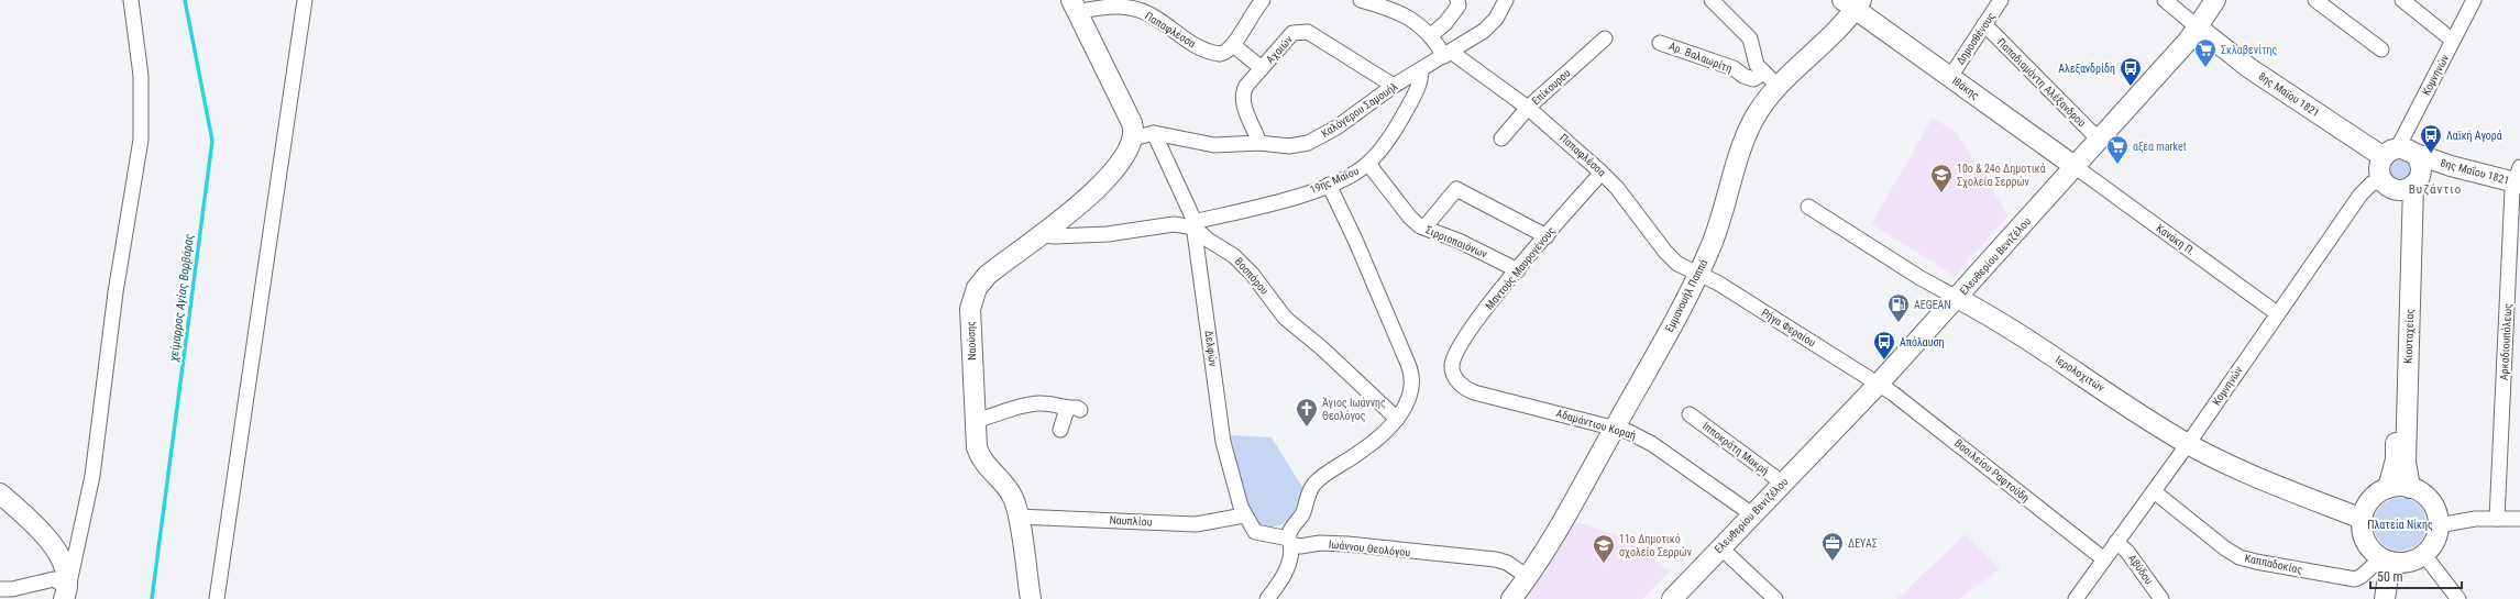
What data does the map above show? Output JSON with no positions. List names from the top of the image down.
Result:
{
  "streets": {
    "street": [
      "Παπαφλέσσα",
      "Δημοσθένους",
      "Αχαιών",
      "Αρ. Βαλαωρίτη",
      "Κομνηνών",
      "Παπαδιαμάντη Αλέξανδρου",
      "Επίκουρου",
      "Ιθάκης",
      "8ης Μαϊου 1821",
      "Καλόγερου Σαμουήλ",
      "8ης Μαΐου 1821",
      "19ης Μαΐου",
      "Κανάκη Π.",
      "Σιρριοπαιόνων",
      "Ελευθερίου Βενιζέλου",
      "Μαντούς Μαυρογένους",
      "Βοσπόρου",
      "Εμμανουήλ Παππά",
      "Ρήγα Φεραίου",
      "Κιουταχείας",
      "Ναούσης",
      "Αρκαδιουπόλεως",
      "Δελφών",
      "Ιερολοχιτών",
      "Αδαμάντιου Κοραή",
      "Ιπποκράτη Μακρή",
      "Βασιλείου Ραφτούδη",
      "Ναυπλίου",
      "Ιωάννου Θεολόγου",
      "Καππαδοκίας",
      "Αβύδου"
    ]
  },
  "crossings": [
    ["Παπαφλέσσα", "Επίκουρου"],
    ["Παπαφλέσσα", "Καλόγερου Σαμουήλ"],
    ["Παπαφλέσσα", "Μαντούς Μαυρογένους"],
    ["Παπαφλέσσα", "Εμμανουήλ Παππά"],
    ["Παπαφλέσσα", "Ρήγα Φεραίου"],
    ["Δημοσθένους", "Παπαδιαμάντη Αλέξανδρου"],
    ["Δημοσθένους", "Ιθάκης"],
    ["Αχαιών", "Καλόγερου Σαμουήλ"],
    ["Αρ. Βαλαωρίτη", "Εμμανουήλ Παππά"],
    ["Κομνηνών", "8ης Μαϊου 1821"],
    ["Κομνηνών", "8ης Μαΐου 1821"],
    ["Κομνηνών", "Κανάκη Π."],
    ["Κομνηνών", "Κιουταχείας"],
    ["Κομνηνών", "Ιερολοχιτών"],
    ["Κομνηνών", "Βασιλείου Ραφτούδη"],
    ["Κομνηνών", "Καππαδοκίας"],
    ["Κομνηνών", "Αβύδου"],
    ["Παπαδιαμάντη Αλέξανδρου", "Ελευθερίου Βενιζέλου"],
    ["Ιθάκης", "Κανάκη Π."],
    ["Ιθάκης", "Ελευθερίου Βενιζέλου"],
    ["Ιθάκης", "Εμμανουήλ Παππά"],
    ["8ης Μαϊου 1821", "8ης Μαΐου 1821"],
    ["8ης Μαϊου 1821", "Ελευθερίου Βενιζέλου"],
    ["Καλόγερου Σαμουήλ", "19ης Μαΐου"],
    ["Καλόγερου Σαμουήλ", "Ναούσης"],
    ["Καλόγερου Σαμουήλ", "Δελφών"],
    ["8ης Μαΐου 1821", "Αρκαδιουπόλεως"],
    ["19ης Μαΐου", "Σιρριοπαιόνων"],
    ["19ης Μαΐου", "Βοσπόρου"],
    ["19ης Μαΐου", "Δελφών"],
    ["Κανάκη Π.", "Ελευθερίου Βενιζέλου"],
    ["Σιρριοπαιόνων", "Μαντούς Μαυρογένους"],
    ["Ελευθερίου Βενιζέλου", "Ρήγα Φεραίου"],
    ["Ελευθερίου Βενιζέλου", "Ιερολοχιτών"],
    ["Ελευθερίου Βενιζέλου", "Αδαμάντιου Κοραή"],
    ["Ελευθερίου Βενιζέλου", "Ιπποκράτη Μακρή"],
    ["Ελευθερίου Βενιζέλου", "Βασιλείου Ραφτούδη"],
    ["Μαντούς Μαυρογένους", "Αδαμάντιου Κοραή"],
    ["Βοσπόρου", "Δελφών"],
    ["Εμμανουήλ Παππά", "Ρήγα Φεραίου"],
    ["Εμμανουήλ Παππά", "Αδαμάντιου Κοραή"],
    ["Εμμανουήλ Παππά", "Ιωάννου Θεολόγου"],
    ["Ρήγα Φεραίου", "Βασιλείου Ραφτούδη"],
    ["Κιουταχείας", "Ιερολοχιτών"],
    ["Κιουταχείας", "Καππαδοκίας"],
    ["Ναούσης", "Ναυπλίου"],
    ["Δελφών", "Ναυπλίου"],
    ["Δελφών", "Ιωάννου Θεολόγου"],
    ["Ιερολοχιτών", "Καππαδοκίας"]
  ],
  "districts": ["Βυζάντιο"],
  "water": ["χείμαρρος Αγίας Βαρβάρας"],
  "parks": ["Πλατεία Νίκης"],
  "places": {
    "supermarket": ["Σκλαβενίτης", "αξεα market"],
    "bus stop": ["Αλεξανδρίδη", "Λαϊκή Αγορά", "Απόλαυση"],
    "school or university": ["10ο & 24ο Δημοτικά Σχολεία Σερρών", "11ο Δημοτικό σχολείο Σερρών"],
    "fuel station": ["AEGEAN"],
    "church": ["Άγιος Ιωάννης Θεολόγος"],
    "office": ["ΔΕΥΑΣ"]
  },
  "scale_bar": "50 m"
}
